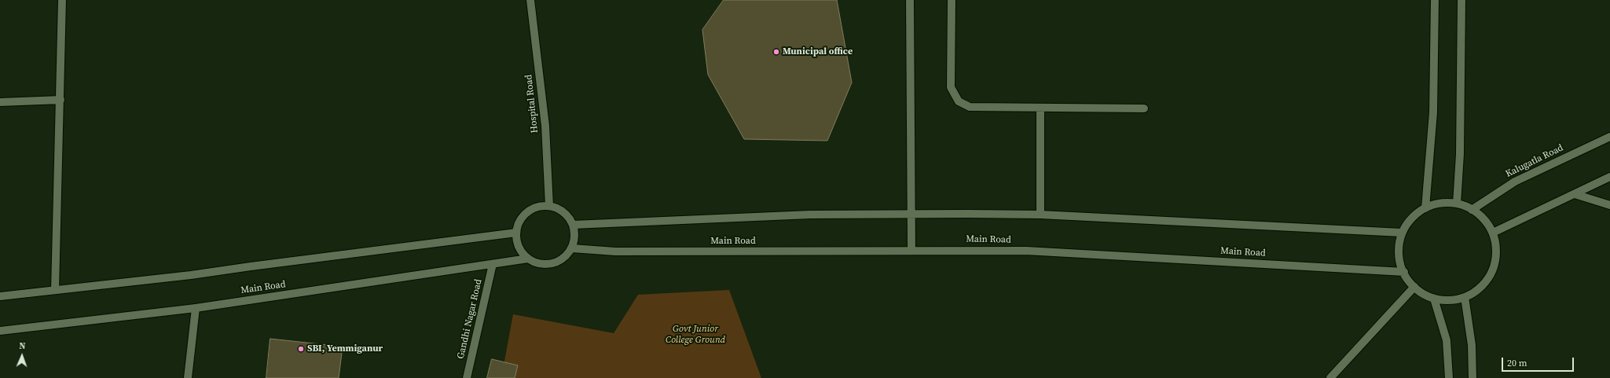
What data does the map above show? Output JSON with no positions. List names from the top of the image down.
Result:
{
  "streets": {
    "street": [
      "Hospital Road",
      "Kalugatla Road",
      "Main Road",
      "Gandhi Nagar Road"
    ]
  },
  "crossings": [
    ["Hospital Road", "Main Road"],
    ["Kalugatla Road", "Main Road"],
    ["Main Road", "Gandhi Nagar Road"]
  ],
  "parks": ["Govt Junior College Ground"],
  "places": ["Municipal office", "SBI, Yemmiganur"],
  "scale_bar": "20 m",
  "north": "top"
}
